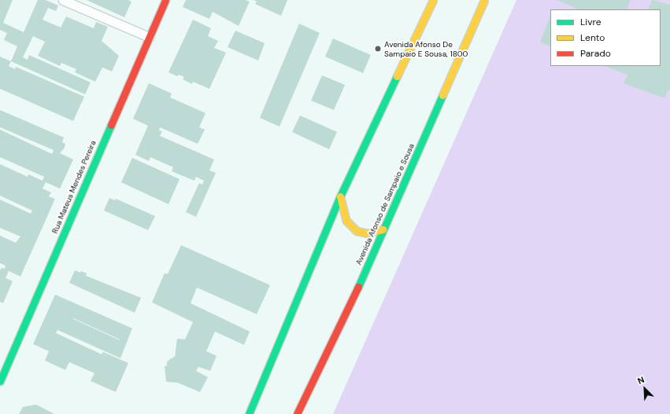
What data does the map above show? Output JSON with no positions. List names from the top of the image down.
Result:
{
  "streets": {
    "main road": ["Rua Mateus Mendes Pereira", "Avenida Afonso de Sampaio e Sousa"]
  },
  "places": ["Avenida Afonso De Sampaio E Sousa, 1800"],
  "legend": ["Livre", "Lento", "Parado"],
  "north": "top left"
}
